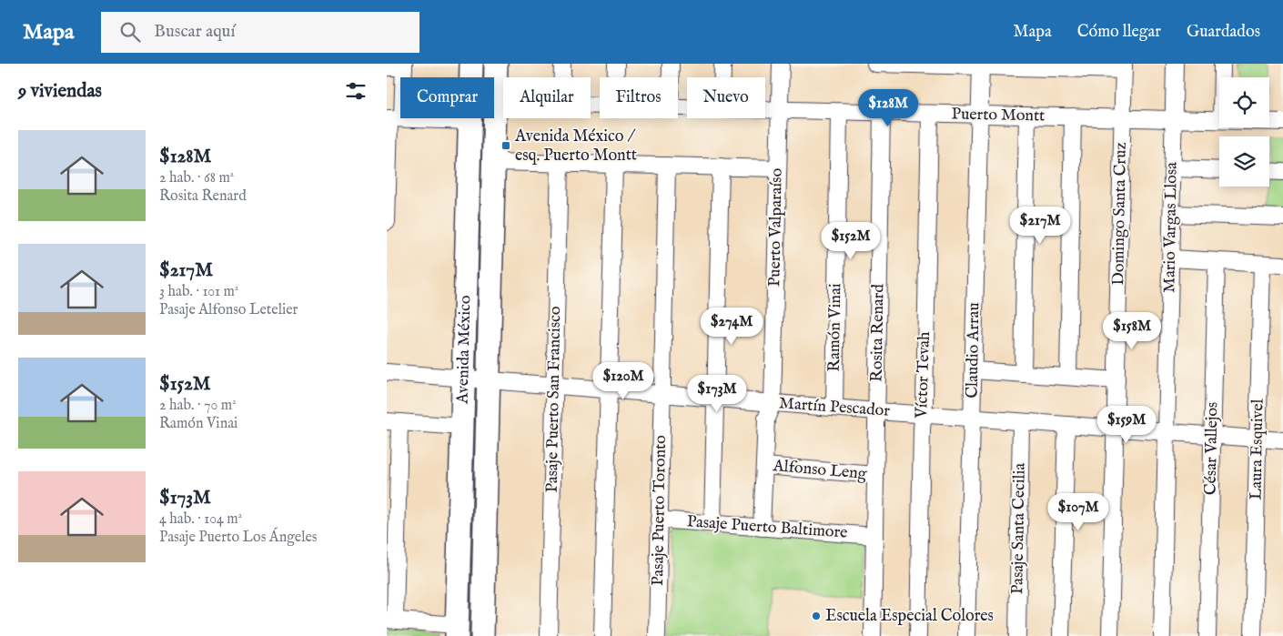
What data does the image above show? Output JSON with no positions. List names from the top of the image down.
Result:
{
  "streets": {
    "main road": ["Avenida México"],
    "street": [
      "Puerto Montt",
      "Domingo Santa Cruz",
      "Puerto Valparaíso",
      "Mario Vargas Llosa",
      "Ramón Vinai",
      "Rosita Renard",
      "Claudio Arrau",
      "Víctor Tevah",
      "Pasaje Puerto San Francisco",
      "Martín Pescador",
      "César Vallejos",
      "Laura Esquivel",
      "Alfonso Leng",
      "Pasaje Puerto Toronto",
      "Pasaje Puerto Baltimore",
      "Pasaje Santa Cecilia"
    ]
  },
  "crossings": [
    ["Puerto Montt", "Domingo Santa Cruz"],
    ["Puerto Montt", "Puerto Valparaíso"],
    ["Puerto Montt", "Mario Vargas Llosa"],
    ["Puerto Montt", "Ramón Vinai"],
    ["Puerto Montt", "Rosita Renard"],
    ["Puerto Montt", "Avenida México"],
    ["Puerto Montt", "Claudio Arrau"],
    ["Puerto Montt", "Víctor Tevah"],
    ["Domingo Santa Cruz", "Martín Pescador"],
    ["Puerto Valparaíso", "Martín Pescador"],
    ["Puerto Valparaíso", "Alfonso Leng"],
    ["Puerto Valparaíso", "Pasaje Puerto Baltimore"],
    ["Mario Vargas Llosa", "Martín Pescador"],
    ["Ramón Vinai", "Martín Pescador"],
    ["Rosita Renard", "Martín Pescador"],
    ["Rosita Renard", "Alfonso Leng"],
    ["Rosita Renard", "Pasaje Puerto Baltimore"],
    ["Avenida México", "Martín Pescador"],
    ["Claudio Arrau", "Martín Pescador"],
    ["Víctor Tevah", "Martín Pescador"],
    ["Pasaje Puerto San Francisco", "Martín Pescador"],
    ["Martín Pescador", "César Vallejos"],
    ["Martín Pescador", "Laura Esquivel"],
    ["Martín Pescador", "Pasaje Puerto Toronto"],
    ["Martín Pescador", "Pasaje Santa Cecilia"],
    ["Pasaje Puerto Toronto", "Pasaje Puerto Baltimore"]
  ],
  "places": {
    "transit": ["Avenida México / esq. Puerto Montt"],
    "other": ["Escuela Especial Colores"]
  },
  "page": {
    "header": "Mapa",
    "search": "Buscar aquí",
    "nav": ["Mapa", "Cómo llegar", "Guardados"],
    "heading": "9 viviendas",
    "chip": [
      "Comprar",
      "Alquilar",
      "Filtros",
      "Nuevo"
    ],
    "price": [
      "$128M",
      "$217M",
      "$152M",
      "$274M",
      "$158M",
      "$120M",
      "$173M",
      "$159M",
      "$107M"
    ],
    "list": [
      {
        "name": "$128M",
        "note": "2 hab. · 68 m² · Rosita Renard"
      },
      {
        "name": "$217M",
        "note": "3 hab. · 101 m² · Pasaje Alfonso Letelier"
      },
      {
        "name": "$152M",
        "note": "2 hab. · 70 m² · Ramón Vinai"
      },
      {
        "name": "$173M",
        "note": "4 hab. · 104 m² · Pasaje Puerto Los Ángeles"
      }
    ]
  }
}
